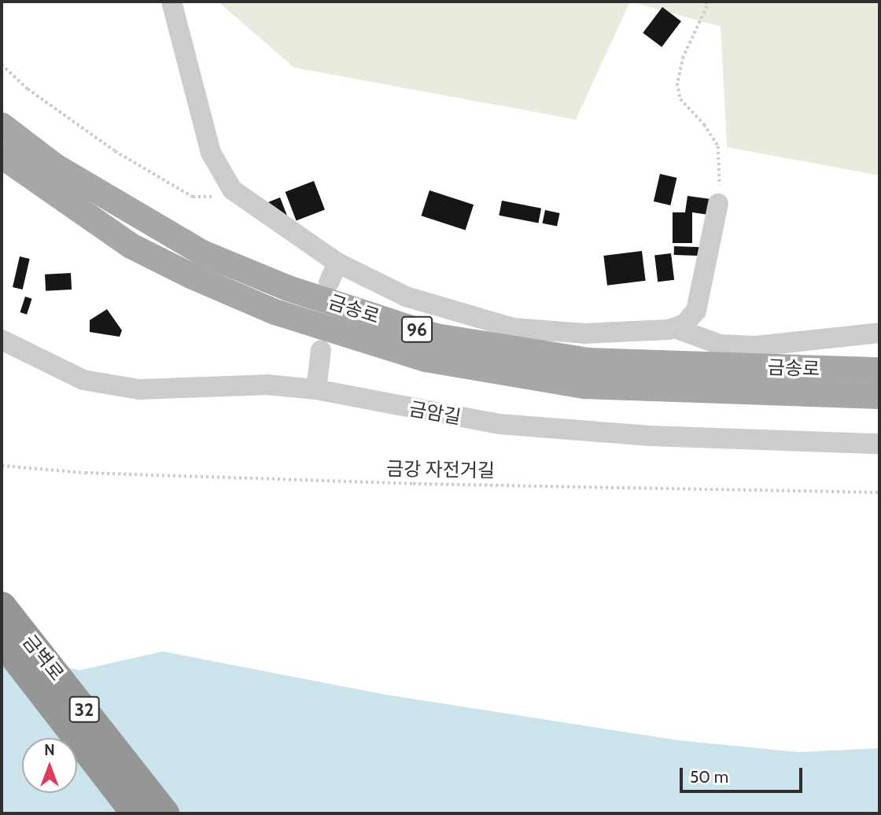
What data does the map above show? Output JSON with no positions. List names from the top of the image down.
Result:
{
  "streets": {
    "highway": ["금벽로", "32"],
    "main road": ["금송로", "96"],
    "street": ["금암길"],
    "path": ["금강 자전거길"]
  },
  "scale_bar": "50 m",
  "north": "top"
}
